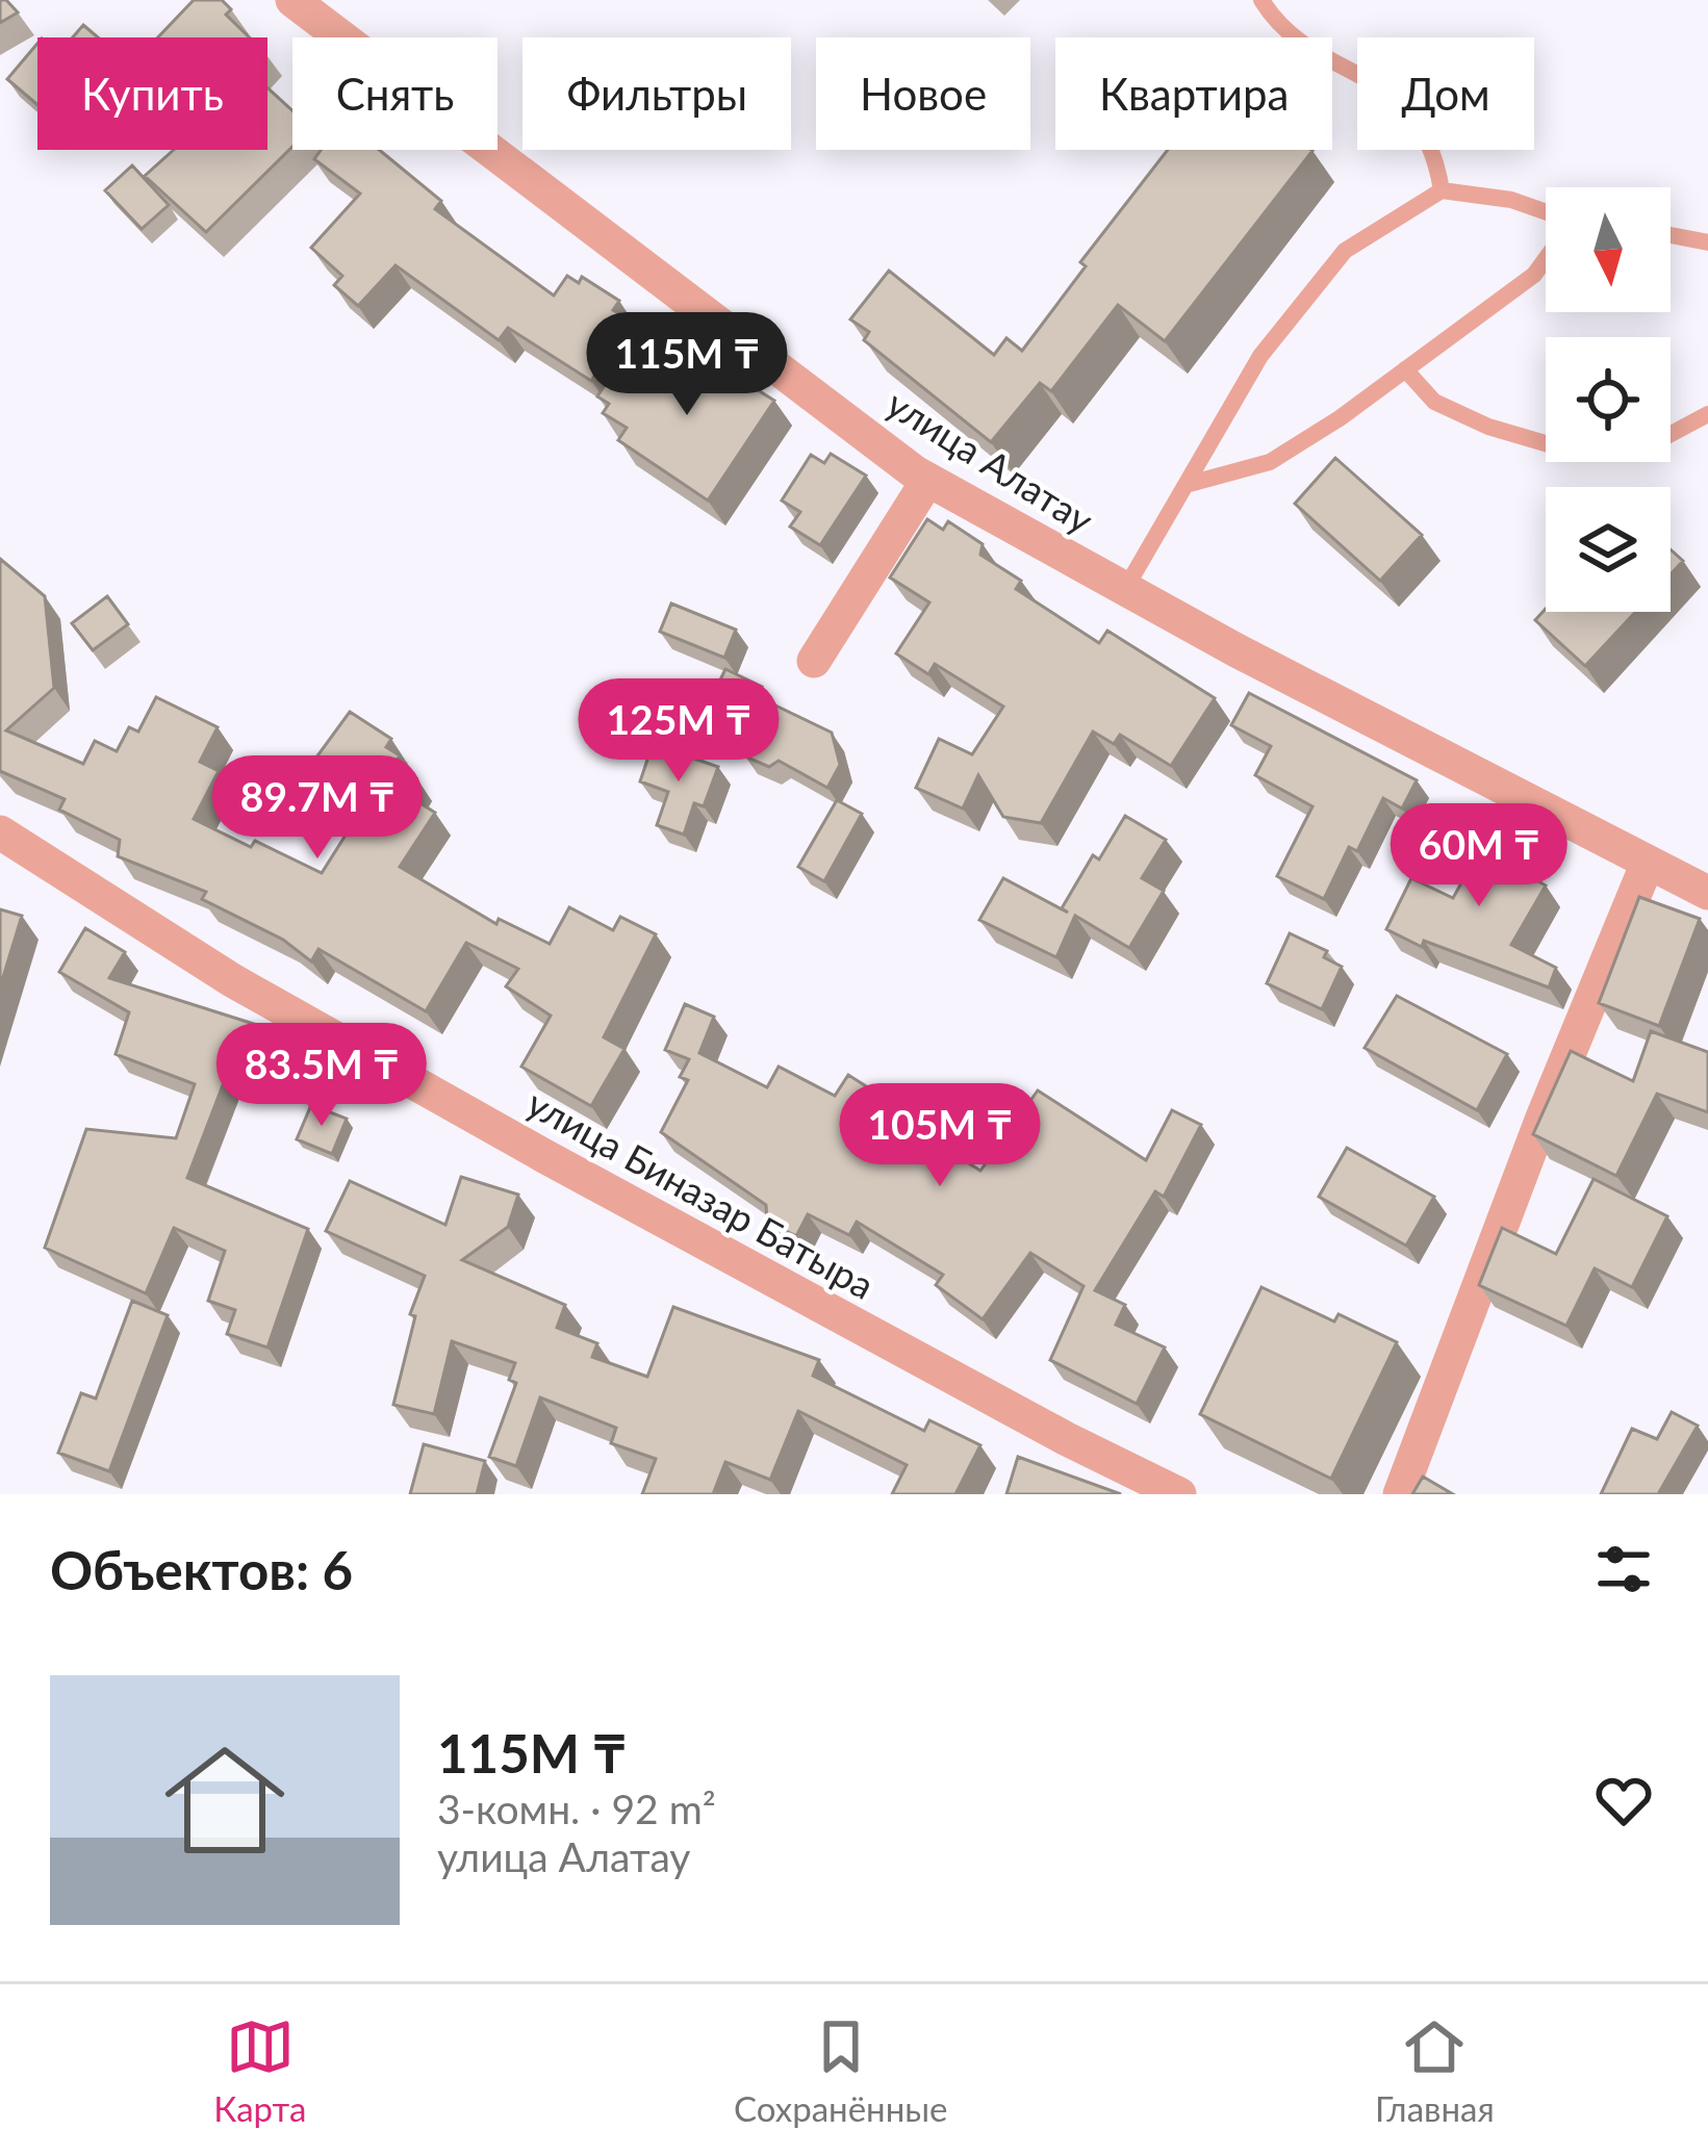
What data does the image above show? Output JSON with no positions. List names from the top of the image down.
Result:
{
  "streets": {
    "street": ["улица Алатау", "улица Биназар Батыра"]
  },
  "north": "bottom",
  "page": {
    "chip": [
      "Купить",
      "Снять",
      "Фильтры",
      "Новое",
      "Квартира",
      "Дом"
    ],
    "price": [
      "115M ₸",
      "125M ₸",
      "89.7M ₸",
      "60M ₸",
      "83.5M ₸",
      "105M ₸"
    ],
    "heading": "Объектов: 6",
    "list": [
      {
        "name": "115M ₸",
        "note": "3-комн. · 92 m² · улица Алатау"
      }
    ],
    "tabs": ["Карта", "Сохранённые", "Главная"]
  }
}
